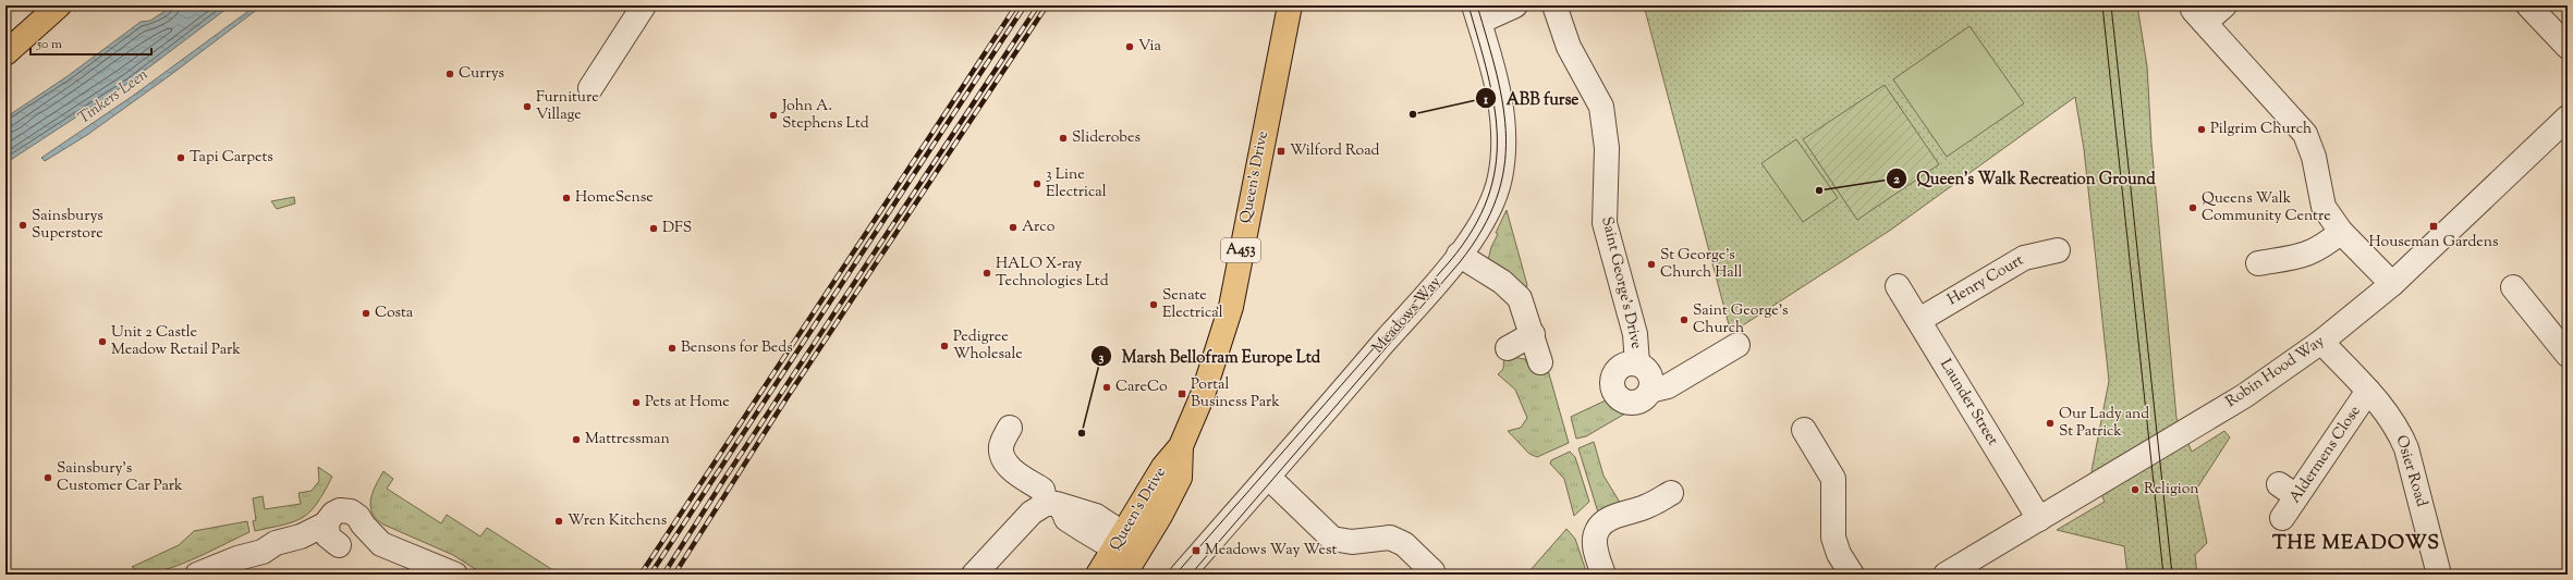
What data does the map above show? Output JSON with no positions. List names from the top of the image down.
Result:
{
  "streets": {
    "main road": ["Queen's Drive", "A453"],
    "street": [
      "Henry Court",
      "Saint George's Drive",
      "Meadows Way",
      "Robin Hood Way",
      "Launder Street",
      "Aldermens Close",
      "Osier Road"
    ]
  },
  "crossings": [
    ["Henry Court", "Launder Street"],
    ["Robin Hood Way", "Launder Street"],
    ["Robin Hood Way", "Osier Road"],
    ["Aldermens Close", "Osier Road"]
  ],
  "districts": ["THE MEADOWS"],
  "water": ["Tinkers Leen"],
  "places": {
    "other": [
      "Via",
      "Currys",
      "Furniture Village",
      "ABB furse",
      "John A. Stephens Ltd",
      "Pilgrim Church",
      "Sliderobes",
      "Tapi Carpets",
      "3 Line Electrical",
      "Queen's Walk Recreation Ground",
      "HomeSense",
      "Queens Walk Community Centre",
      "Sainsburys Superstore",
      "Arco",
      "DFS",
      "St George's Church Hall",
      "HALO X-ray Technologies Ltd",
      "Senate Electrical",
      "Costa",
      "Saint George's Church",
      "Unit 2 Castle Meadow Retail Park",
      "Pedigree Wholesale",
      "Bensons for Beds",
      "CareCo",
      "Pets at Home",
      "Our Lady and St Patrick",
      "Marsh Bellofram Europe Ltd",
      "Mattressman",
      "Sainsbury's Customer Car Park",
      "Religion",
      "Wren Kitchens"
    ],
    "transit": [
      "Wilford Road",
      "Houseman Gardens",
      "Portal Business Park",
      "Meadows Way West"
    ]
  },
  "scale_bar": "50 m"
}
